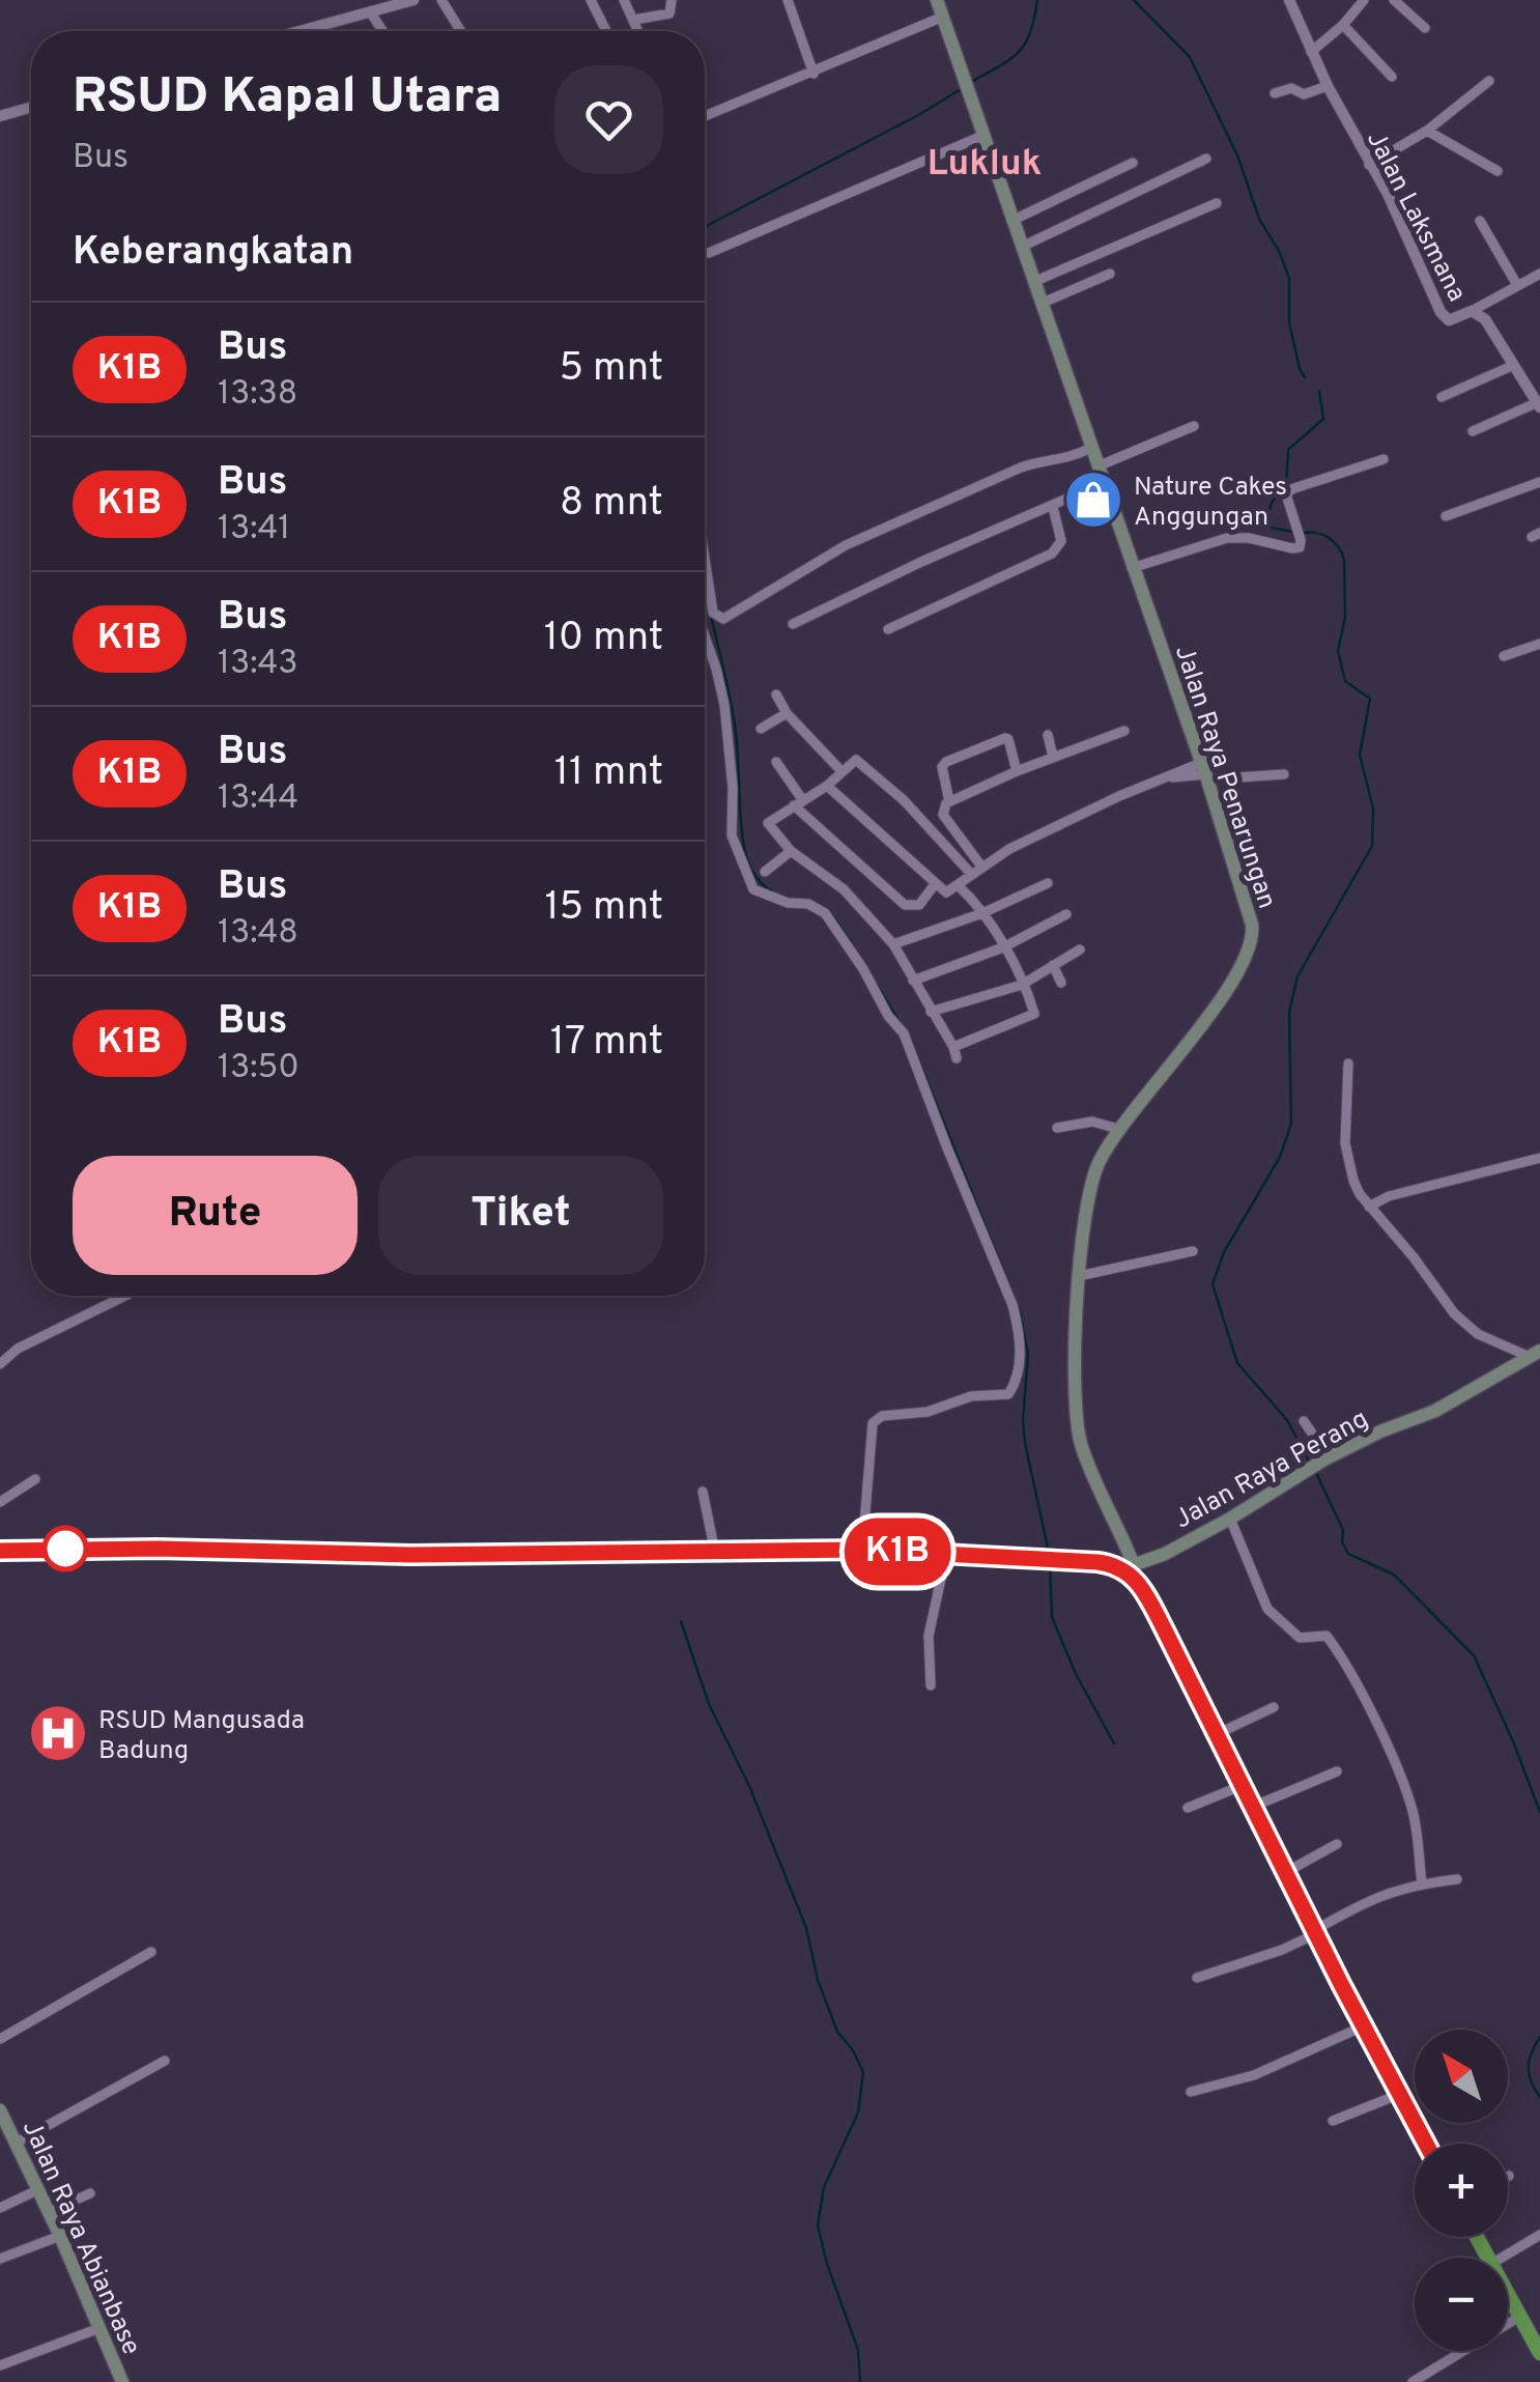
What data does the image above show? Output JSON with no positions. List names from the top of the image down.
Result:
{
  "streets": {
    "main road": ["Jalan Raya Penarungan", "Jalan Raya Perang", "Jalan Raya Abianbase"],
    "street": ["Jalan Laksmana"]
  },
  "crossings": [
    ["Jalan Raya Penarungan", "Jalan Raya Perang"]
  ],
  "districts": ["Lukluk"],
  "places": {
    "shop": ["Nature Cakes Anggungan"],
    "hospital": ["RSUD Mangusada Badung"]
  },
  "lines": ["bus line K1B"],
  "north": "top left",
  "page": {
    "on_map": "K1B",
    "heading": [
      ["RSUD Kapal Utara", "Bus"],
      "Keberangkatan"
    ],
    "list": [
      {
        "mark": "K1B",
        "name": "Bus",
        "note": "13:38",
        "value": "5 mnt"
      },
      {
        "mark": "K1B",
        "name": "Bus",
        "note": "13:41",
        "value": "8 mnt"
      },
      {
        "mark": "K1B",
        "name": "Bus",
        "note": "13:43",
        "value": "10 mnt"
      },
      {
        "mark": "K1B",
        "name": "Bus",
        "note": "13:44",
        "value": "11 mnt"
      },
      {
        "mark": "K1B",
        "name": "Bus",
        "note": "13:48",
        "value": "15 mnt"
      },
      {
        "mark": "K1B",
        "name": "Bus",
        "note": "13:50",
        "value": "17 mnt"
      }
    ],
    "buttons": ["Rute", "Tiket"],
    "map_buttons": ["+", "−"]
  }
}
